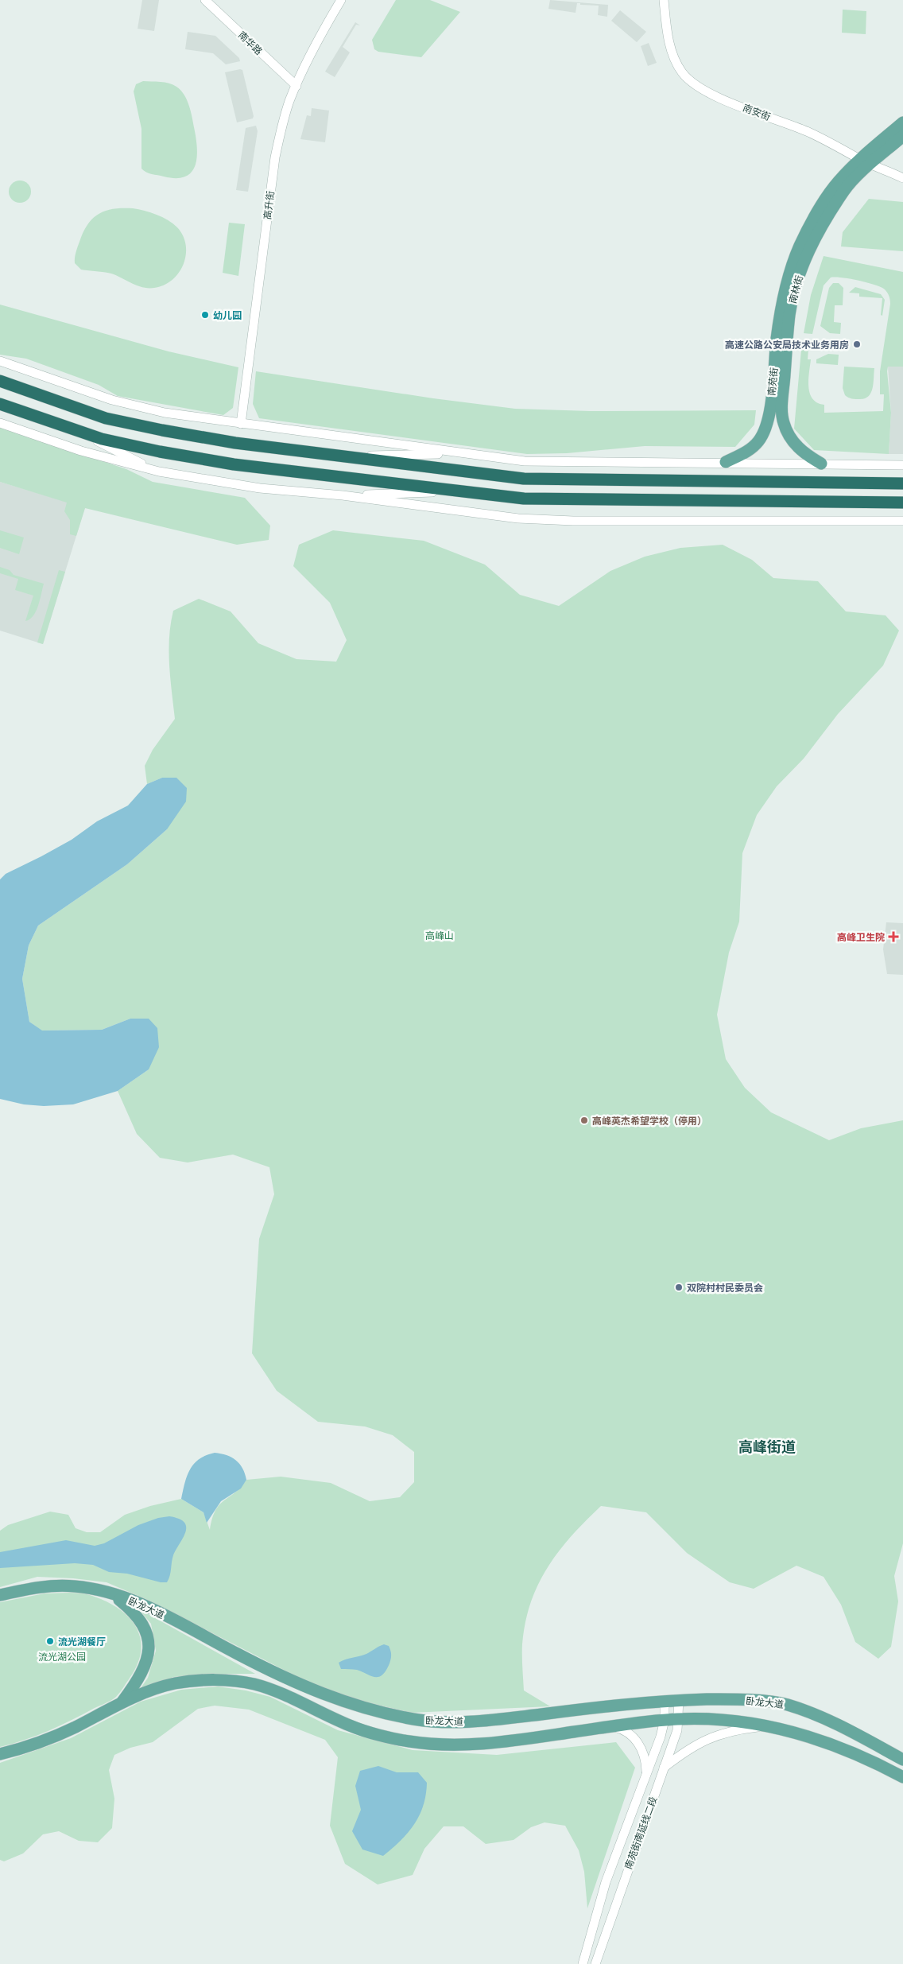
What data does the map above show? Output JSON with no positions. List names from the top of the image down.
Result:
{
  "streets": {
    "main road": ["南林街", "南苑街", "卧龙大道"],
    "street": [
      "南华路",
      "南安街",
      "高升街",
      "南苑街南延线二段"
    ]
  },
  "crossings": [
    ["南华路", "高升街"],
    ["南安街", "南林街"],
    ["南安街", "南苑街"],
    ["南林街", "南苑街"],
    ["卧龙大道", "南苑街南延线二段"]
  ],
  "districts": ["高峰街道"],
  "parks": ["高峰山", "流光湖公园"],
  "places": {
    "other": [
      "幼儿园",
      "高速公路公安局技术业务用房",
      "高峰英杰希望学校（停用）",
      "双院村村民委员会",
      "流光湖餐厅"
    ],
    "health": ["高峰卫生院"]
  }
}
